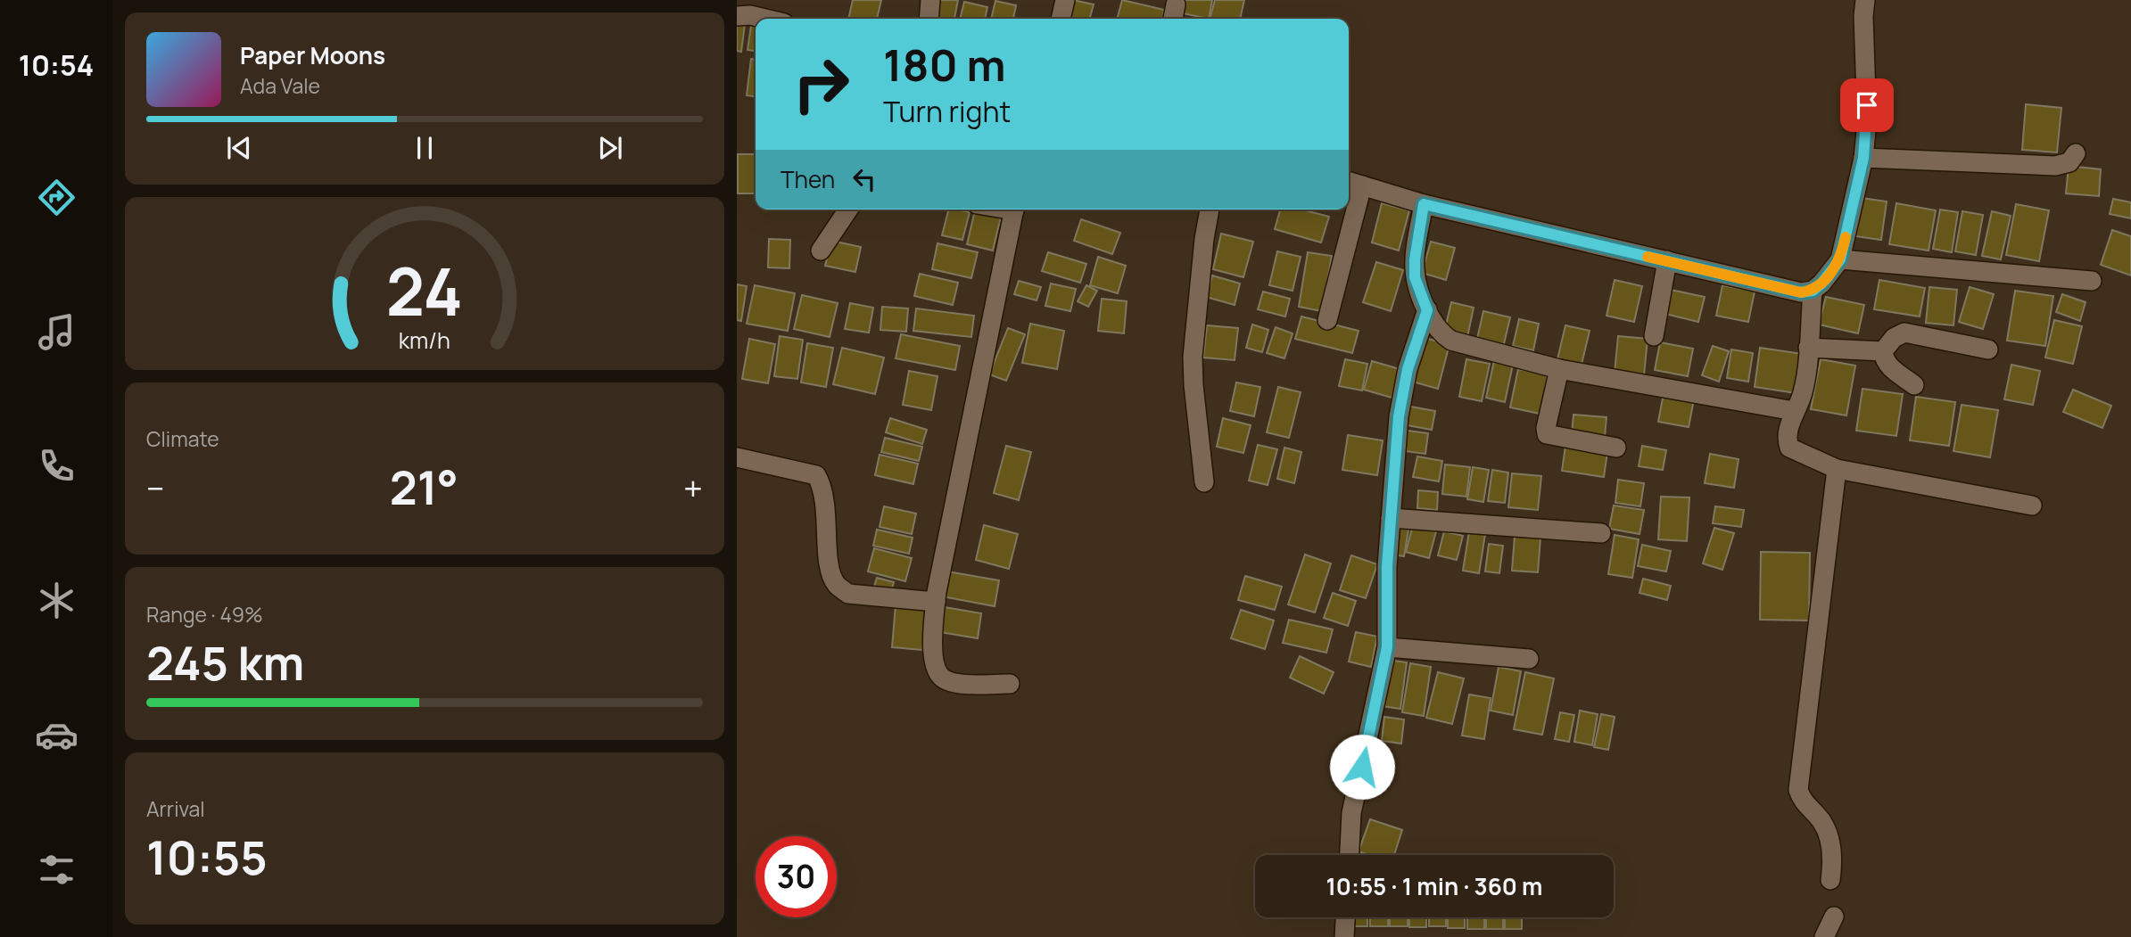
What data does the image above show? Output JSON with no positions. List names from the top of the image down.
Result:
{
  "page": {
    "tabs": "10:54",
    "turn": ["180 m", "Turn right"],
    "song": ["Paper Moons", "Ada Vale"],
    "then": "Then",
    "tile": [
      "Climate",
      ["Range · 49%", "245 km"],
      ["Arrival", "10:55"]
    ],
    "heat": ["−", "21°", "+"],
    "limit": "30",
    "trip": "10:55 · 1 min · 360 m",
    "gauge": ["24", "km/h"]
  }
}
